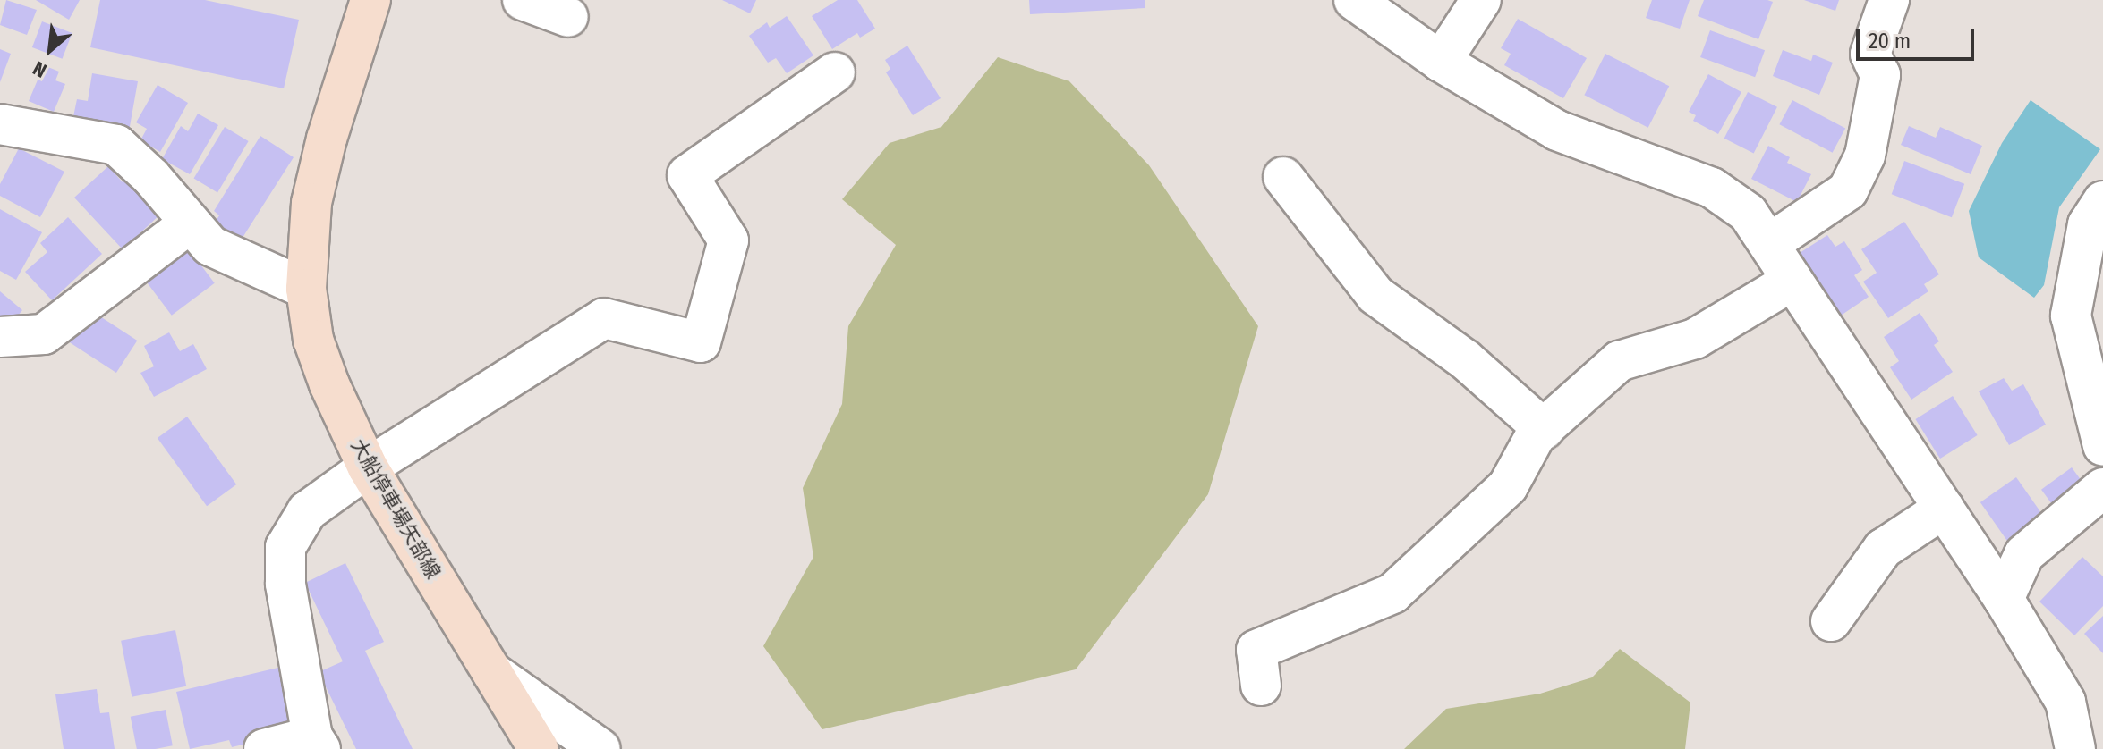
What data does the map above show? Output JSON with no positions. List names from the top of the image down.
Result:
{
  "streets": {
    "main road": ["大船停車場矢部線"]
  },
  "scale_bar": "20 m",
  "north": "bottom left"
}
